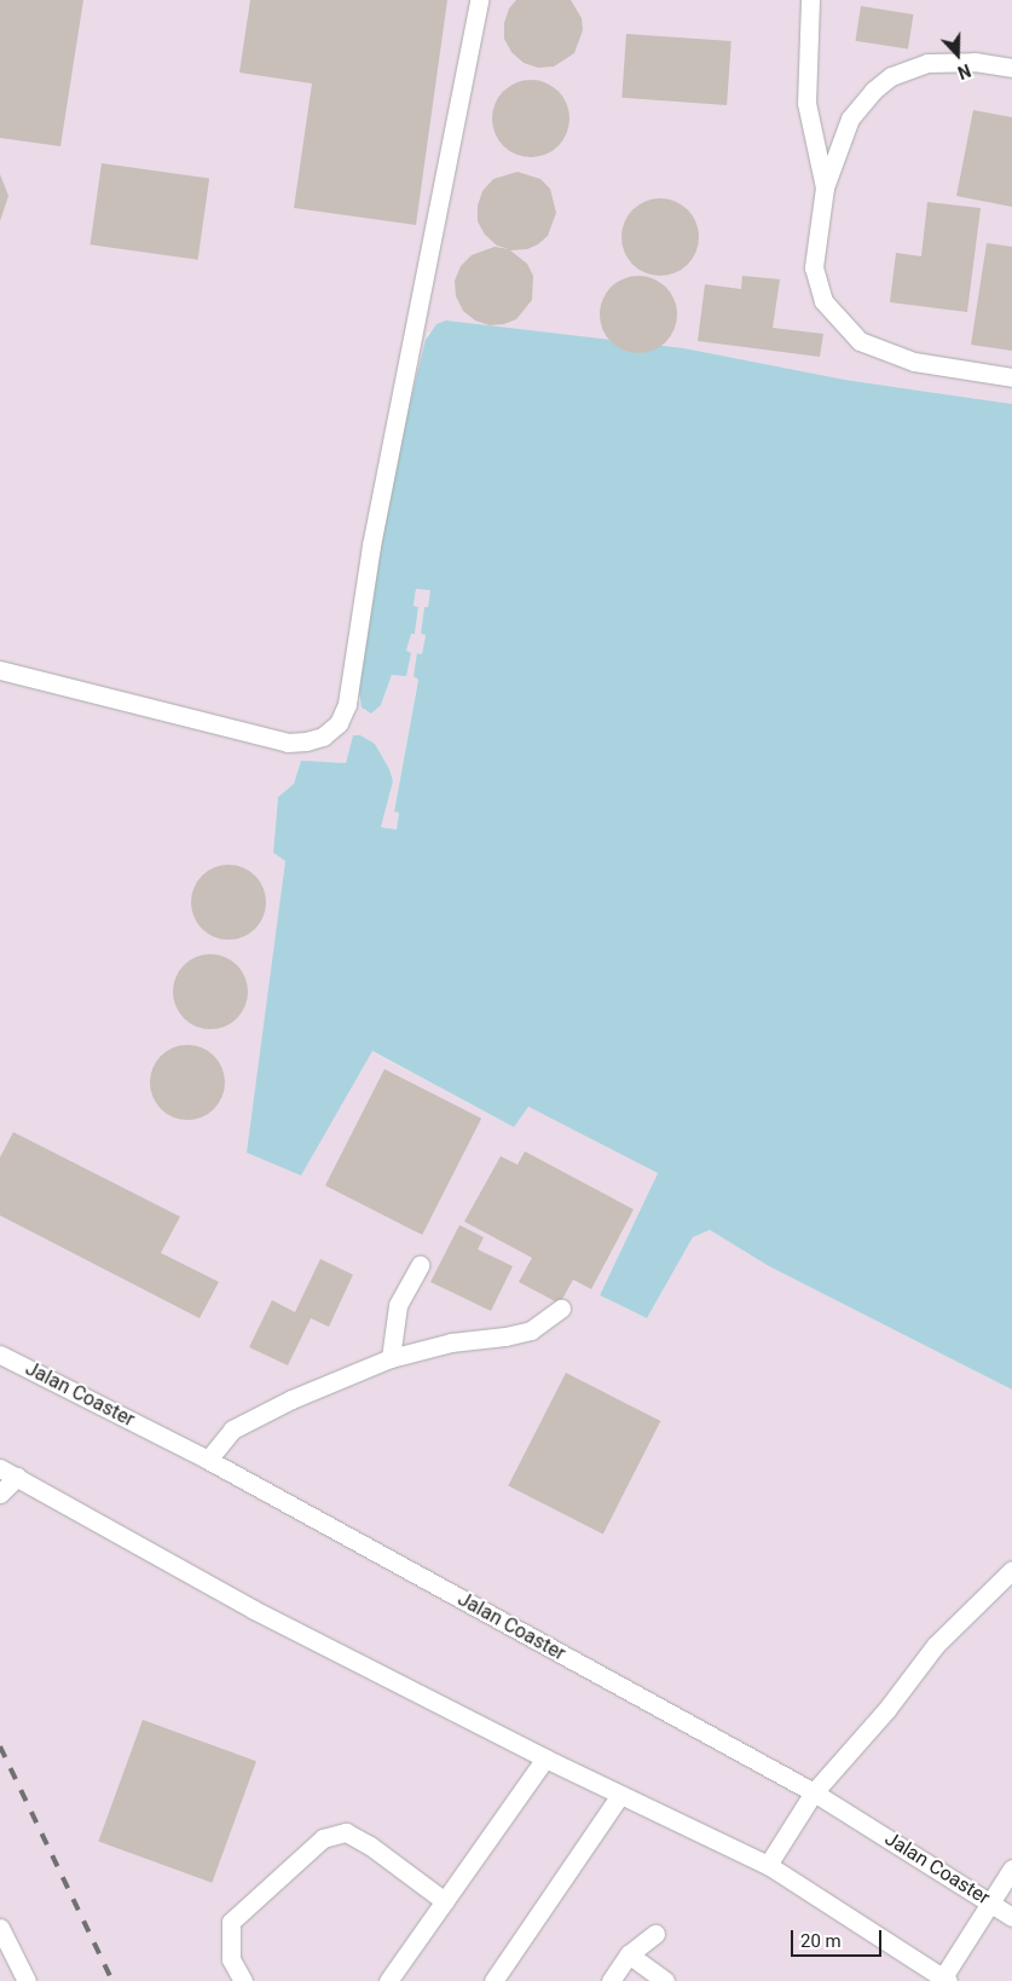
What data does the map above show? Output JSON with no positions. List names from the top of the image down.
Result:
{
  "streets": {
    "lane": ["Jalan Coaster"]
  },
  "scale_bar": "20 m",
  "north": "bottom"
}
